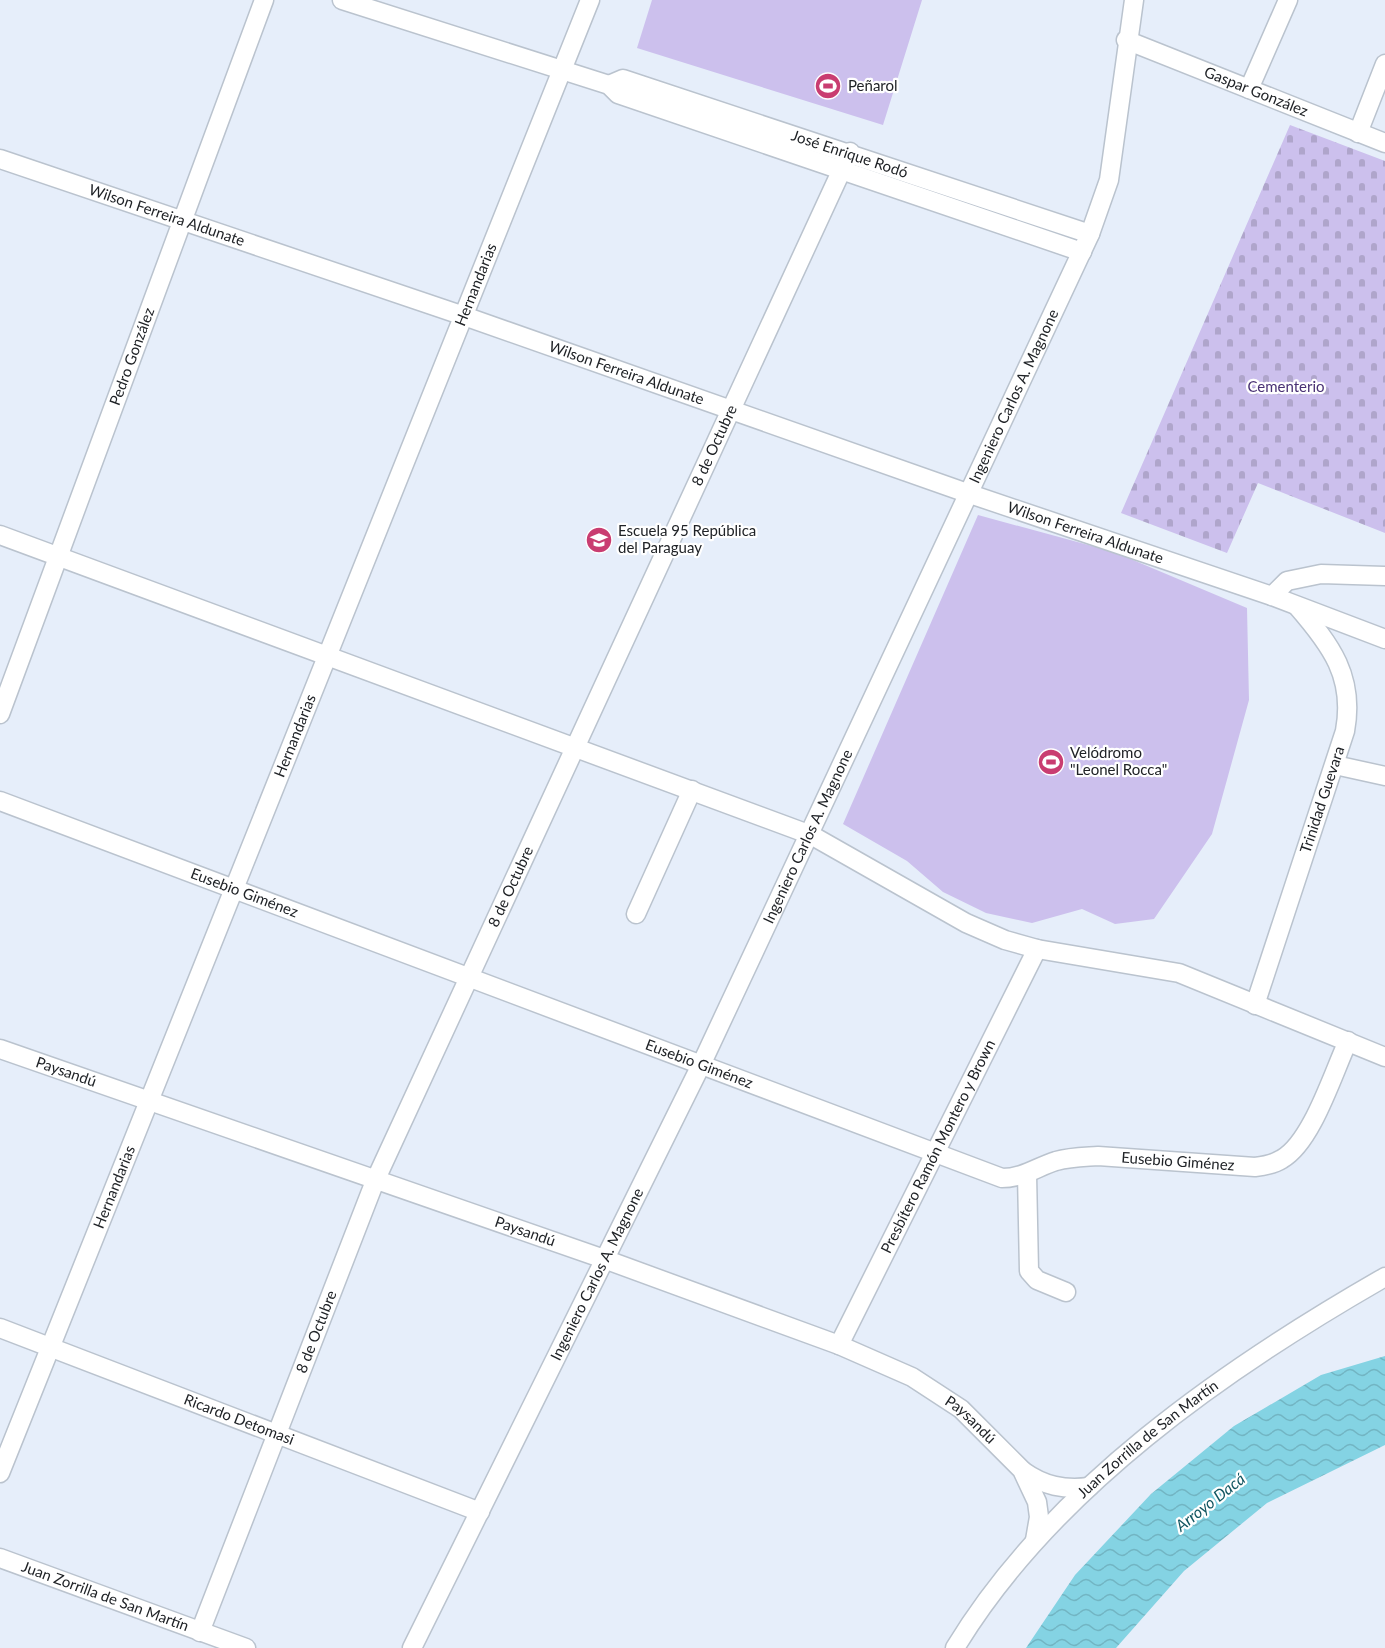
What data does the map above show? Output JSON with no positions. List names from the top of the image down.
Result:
{
  "streets": {
    "street": [
      "Gaspar González",
      "José Enrique Rodó",
      "Wilson Ferreira Aldunate",
      "Hernandarias",
      "Pedro González",
      "Ingeniero Carlos A. Magnone",
      "8 de Octubre",
      "Trinidad Guevara",
      "Eusebio Giménez",
      "Paysandú",
      "Presbítero Ramón Montero y Brown",
      "Ricardo Detomasi",
      "Juan Zorrilla de San Martín"
    ]
  },
  "crossings": [
    ["Gaspar González", "Ingeniero Carlos A. Magnone"],
    ["José Enrique Rodó", "Hernandarias"],
    ["José Enrique Rodó", "Ingeniero Carlos A. Magnone"],
    ["José Enrique Rodó", "8 de Octubre"],
    ["Wilson Ferreira Aldunate", "Hernandarias"],
    ["Wilson Ferreira Aldunate", "Pedro González"],
    ["Wilson Ferreira Aldunate", "Ingeniero Carlos A. Magnone"],
    ["Wilson Ferreira Aldunate", "8 de Octubre"],
    ["Wilson Ferreira Aldunate", "Trinidad Guevara"],
    ["Hernandarias", "Eusebio Giménez"],
    ["Hernandarias", "Paysandú"],
    ["Hernandarias", "Ricardo Detomasi"],
    ["Ingeniero Carlos A. Magnone", "Eusebio Giménez"],
    ["Ingeniero Carlos A. Magnone", "Paysandú"],
    ["Ingeniero Carlos A. Magnone", "Ricardo Detomasi"],
    ["8 de Octubre", "Eusebio Giménez"],
    ["8 de Octubre", "Paysandú"],
    ["8 de Octubre", "Ricardo Detomasi"],
    ["8 de Octubre", "Juan Zorrilla de San Martín"],
    ["Eusebio Giménez", "Presbítero Ramón Montero y Brown"],
    ["Paysandú", "Presbítero Ramón Montero y Brown"],
    ["Paysandú", "Juan Zorrilla de San Martín"]
  ],
  "water": ["Arroyo Dacá"],
  "parks": ["Cementerio"],
  "places": {
    "sports": ["Peñarol", "Velódromo \"Leonel Rocca\""],
    "school or university": ["Escuela 95 República del Paraguay"]
  }
}
